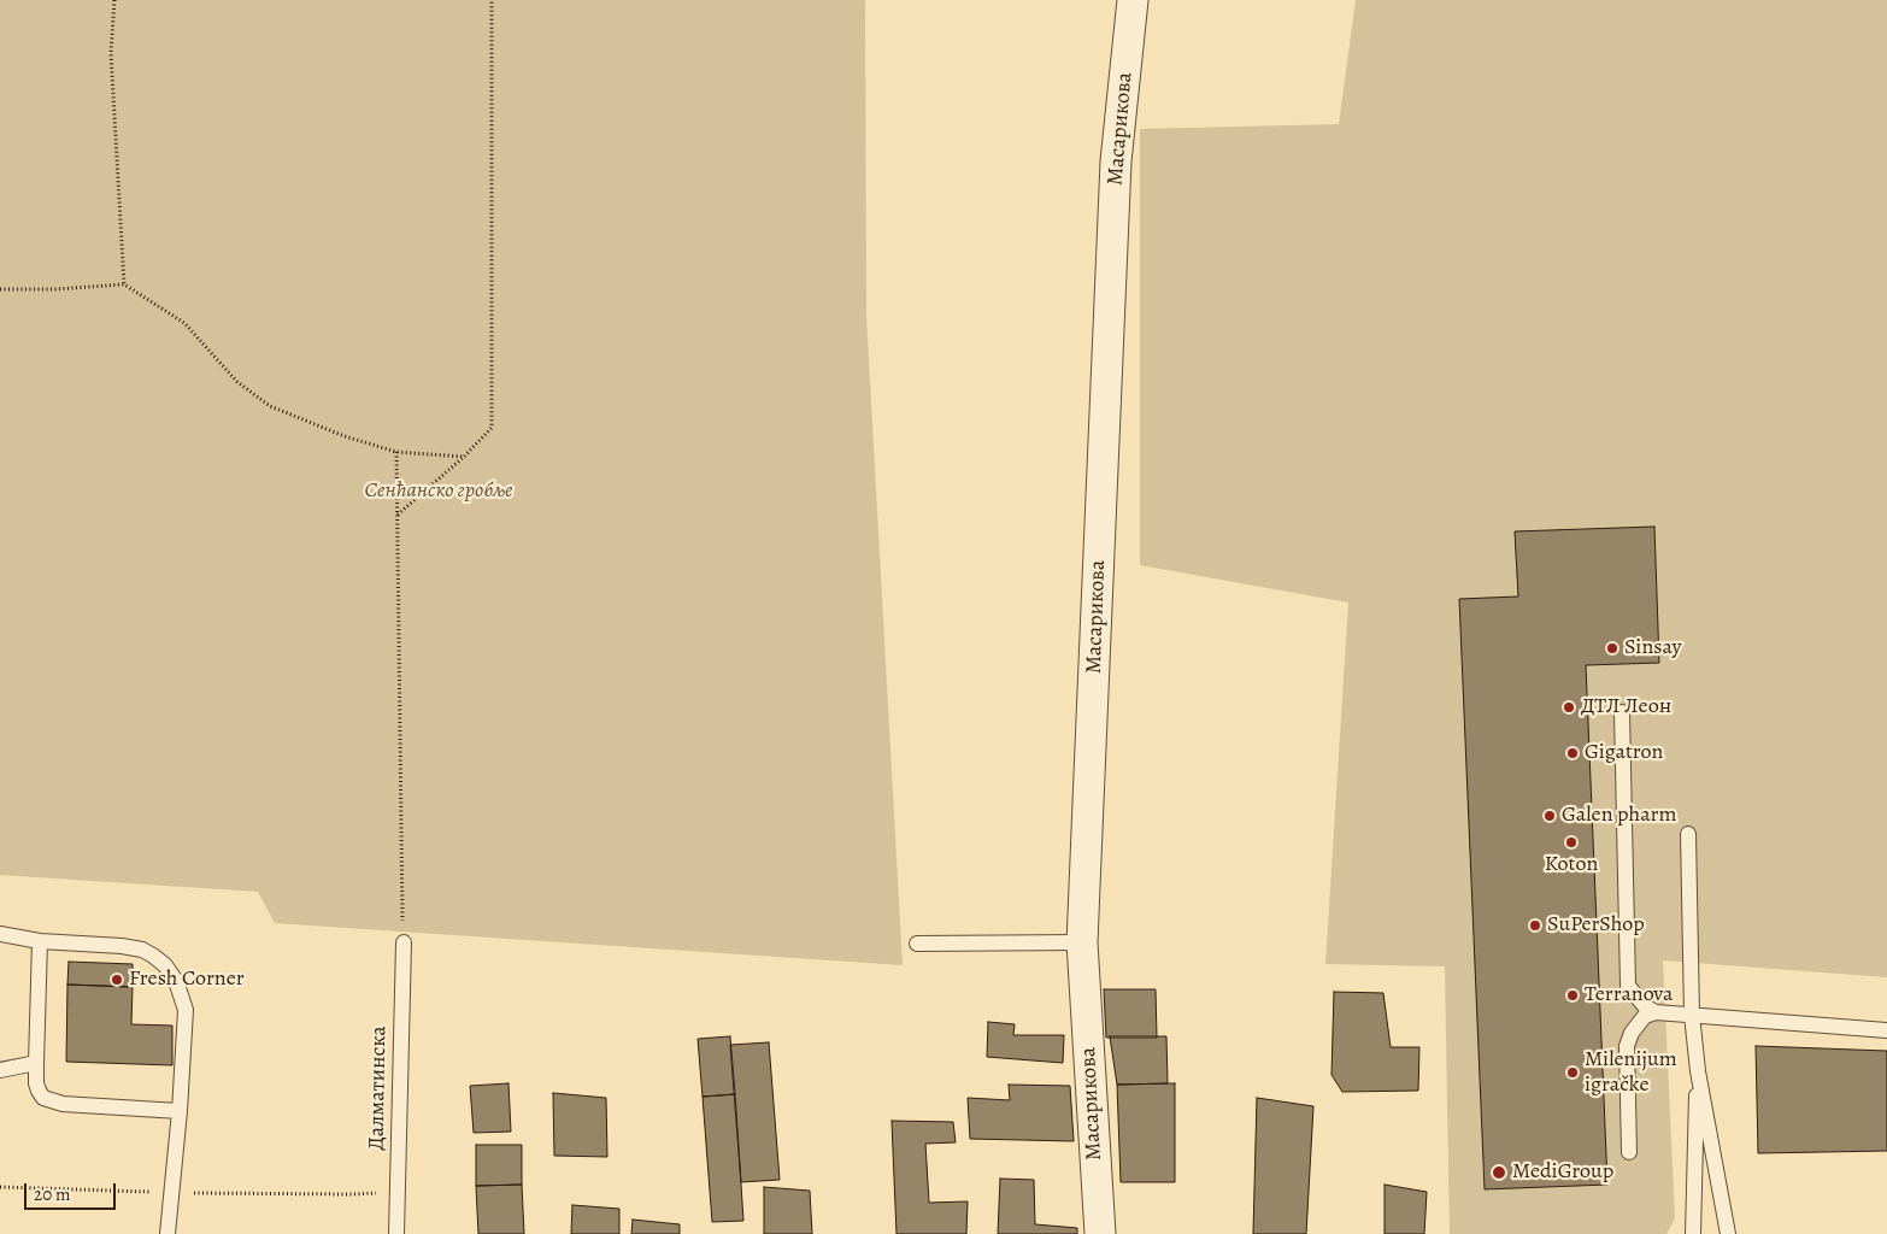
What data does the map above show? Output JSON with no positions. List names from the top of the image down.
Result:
{
  "streets": {
    "street": ["Масарикова"],
    "lane": ["Далматинска"]
  },
  "parks": ["Сенћанско гробље"],
  "places": [
    "Sinsay",
    "ДТЛ Леон",
    "Gigatron",
    "Galen pharm",
    "Koton",
    "SuPerShop",
    "Fresh Corner",
    "Terranova",
    "Milenijum igračke",
    "MediGroup"
  ],
  "scale_bar": "20 m"
}
